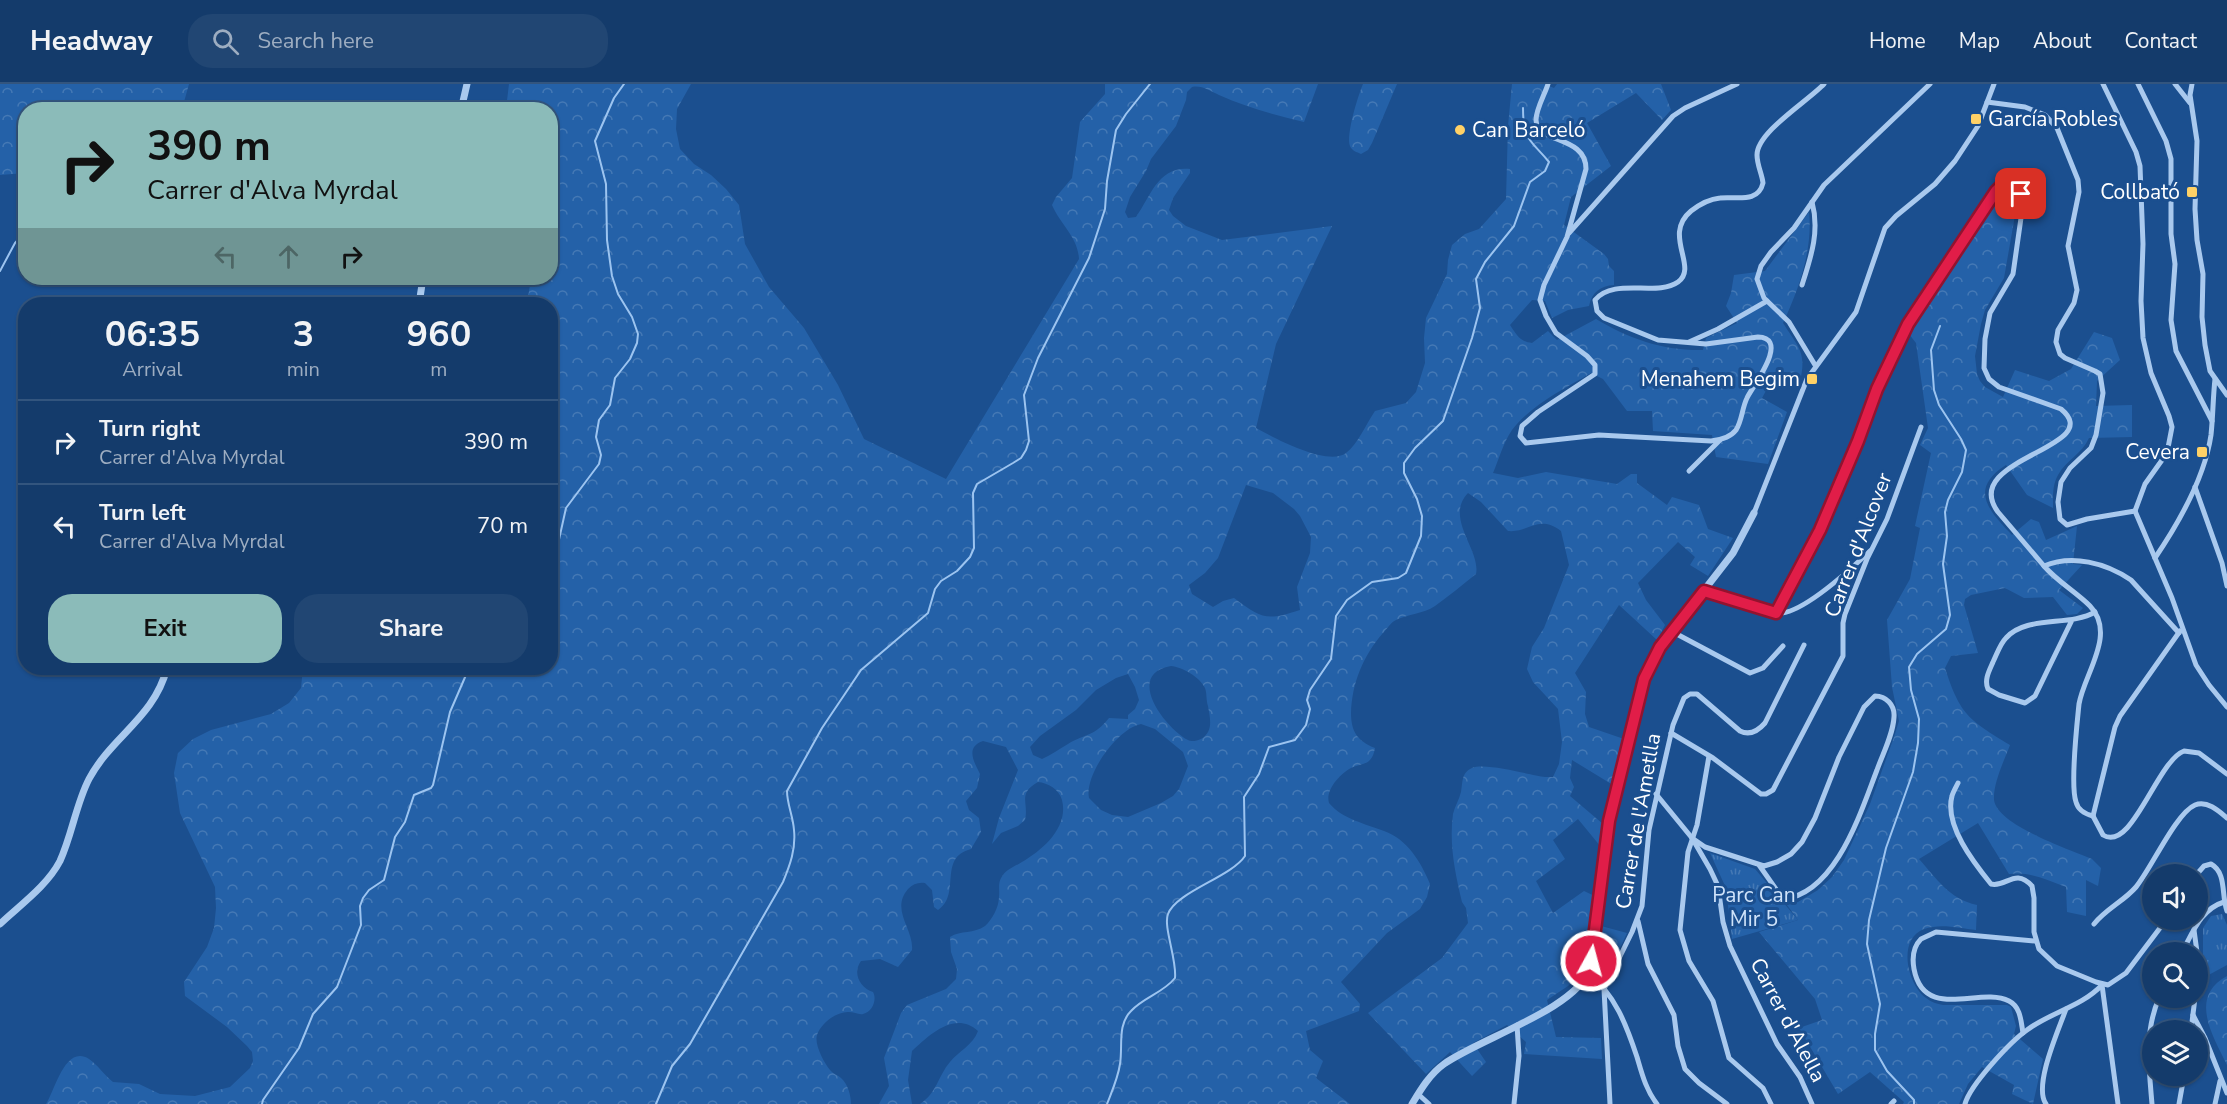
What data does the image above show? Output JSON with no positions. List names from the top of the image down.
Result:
{
  "streets": {
    "street": ["Carrer d'Alcover", "Carrer de l'Ametlla", "Carrer d'Alella"]
  },
  "crossings": [
    ["Carrer d'Alcover", "Carrer de l'Ametlla"],
    ["Carrer de l'Ametlla", "Carrer d'Alella"]
  ],
  "parks": ["Parc Can Mir 5"],
  "places": {
    "transit": [
      "García Robles",
      "Collbató",
      "Menahem Begim",
      "Cevera"
    ],
    "other": ["Can Barceló"]
  },
  "page": {
    "header": "Headway",
    "search": "Search here",
    "nav": [
      "Home",
      "Map",
      "About",
      "Contact"
    ],
    "turn": ["390 m", "Carrer d'Alva Myrdal"],
    "eta": [
      "06:35",
      "Arrival",
      "3",
      "min",
      "960",
      "m"
    ],
    "list": [
      {
        "name": "Turn right",
        "note": "Carrer d'Alva Myrdal",
        "value": "390 m"
      },
      {
        "name": "Turn left",
        "note": "Carrer d'Alva Myrdal",
        "value": "70 m"
      }
    ],
    "buttons": ["Exit", "Share"]
  }
}
